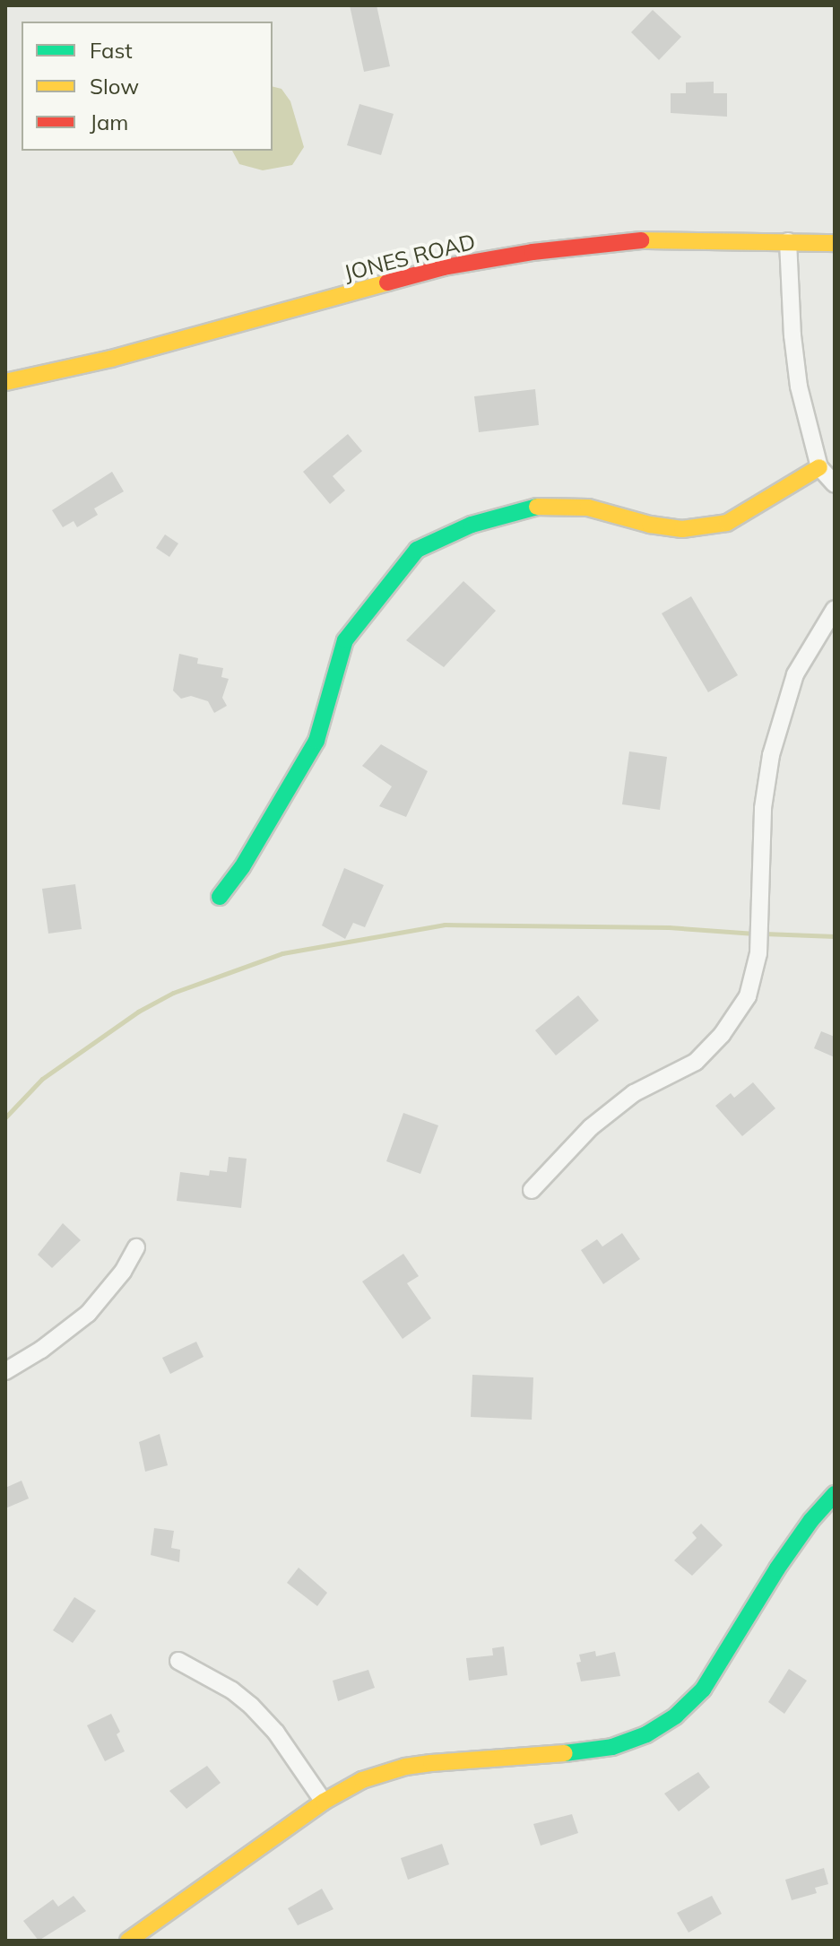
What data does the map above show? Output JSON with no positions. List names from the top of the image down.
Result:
{
  "streets": {
    "street": ["JONES ROAD"]
  },
  "legend": ["Fast", "Slow", "Jam"]
}
